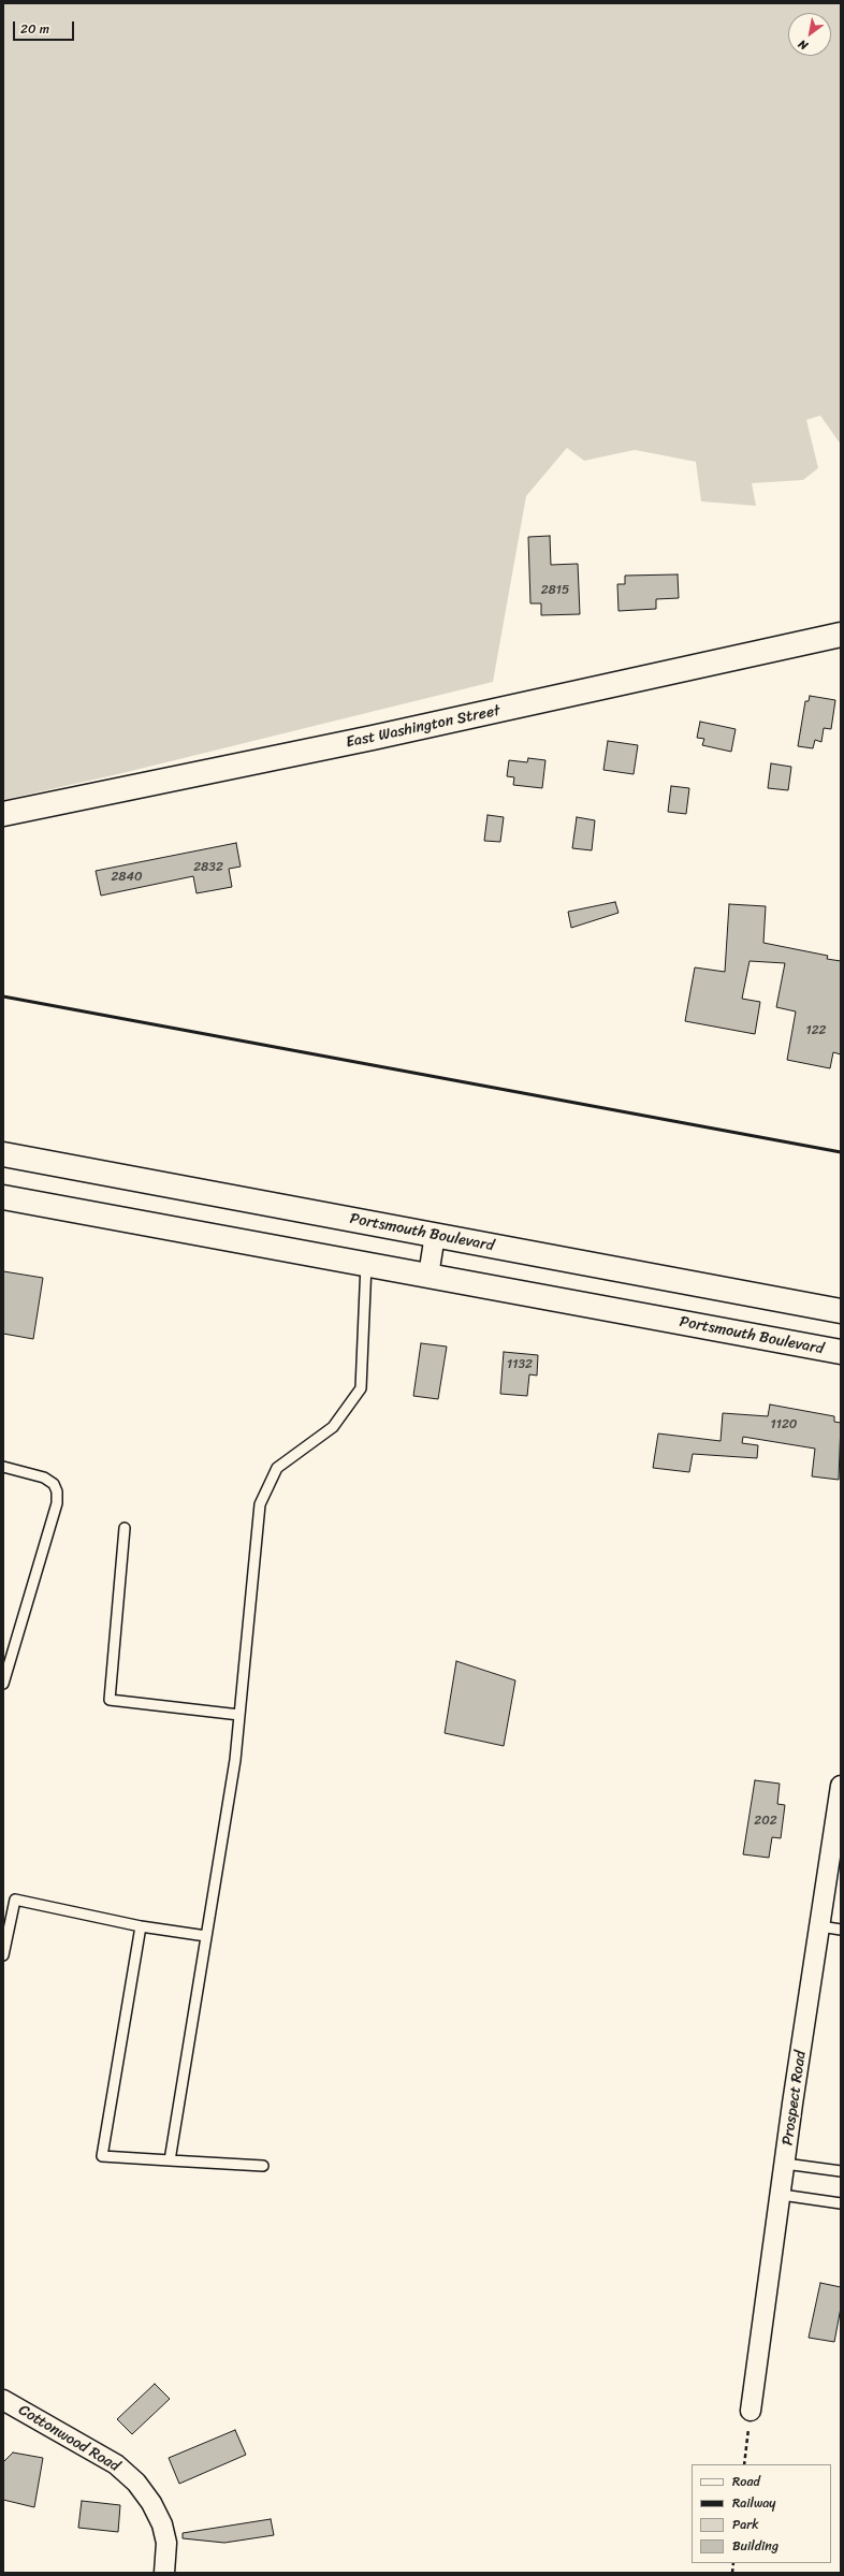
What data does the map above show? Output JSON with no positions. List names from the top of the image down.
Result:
{
  "streets": {
    "main road": ["East Washington Street", "Portsmouth Boulevard"],
    "street": ["Prospect Road", "Cottonwood Road"]
  },
  "house_numbers": [
    "2815",
    "2832",
    "2840",
    "122",
    "1132",
    "1120",
    "202"
  ],
  "legend": [
    "Road",
    "Railway",
    "Park",
    "Building"
  ],
  "scale_bar": "20 m",
  "north": "bottom left"
}
